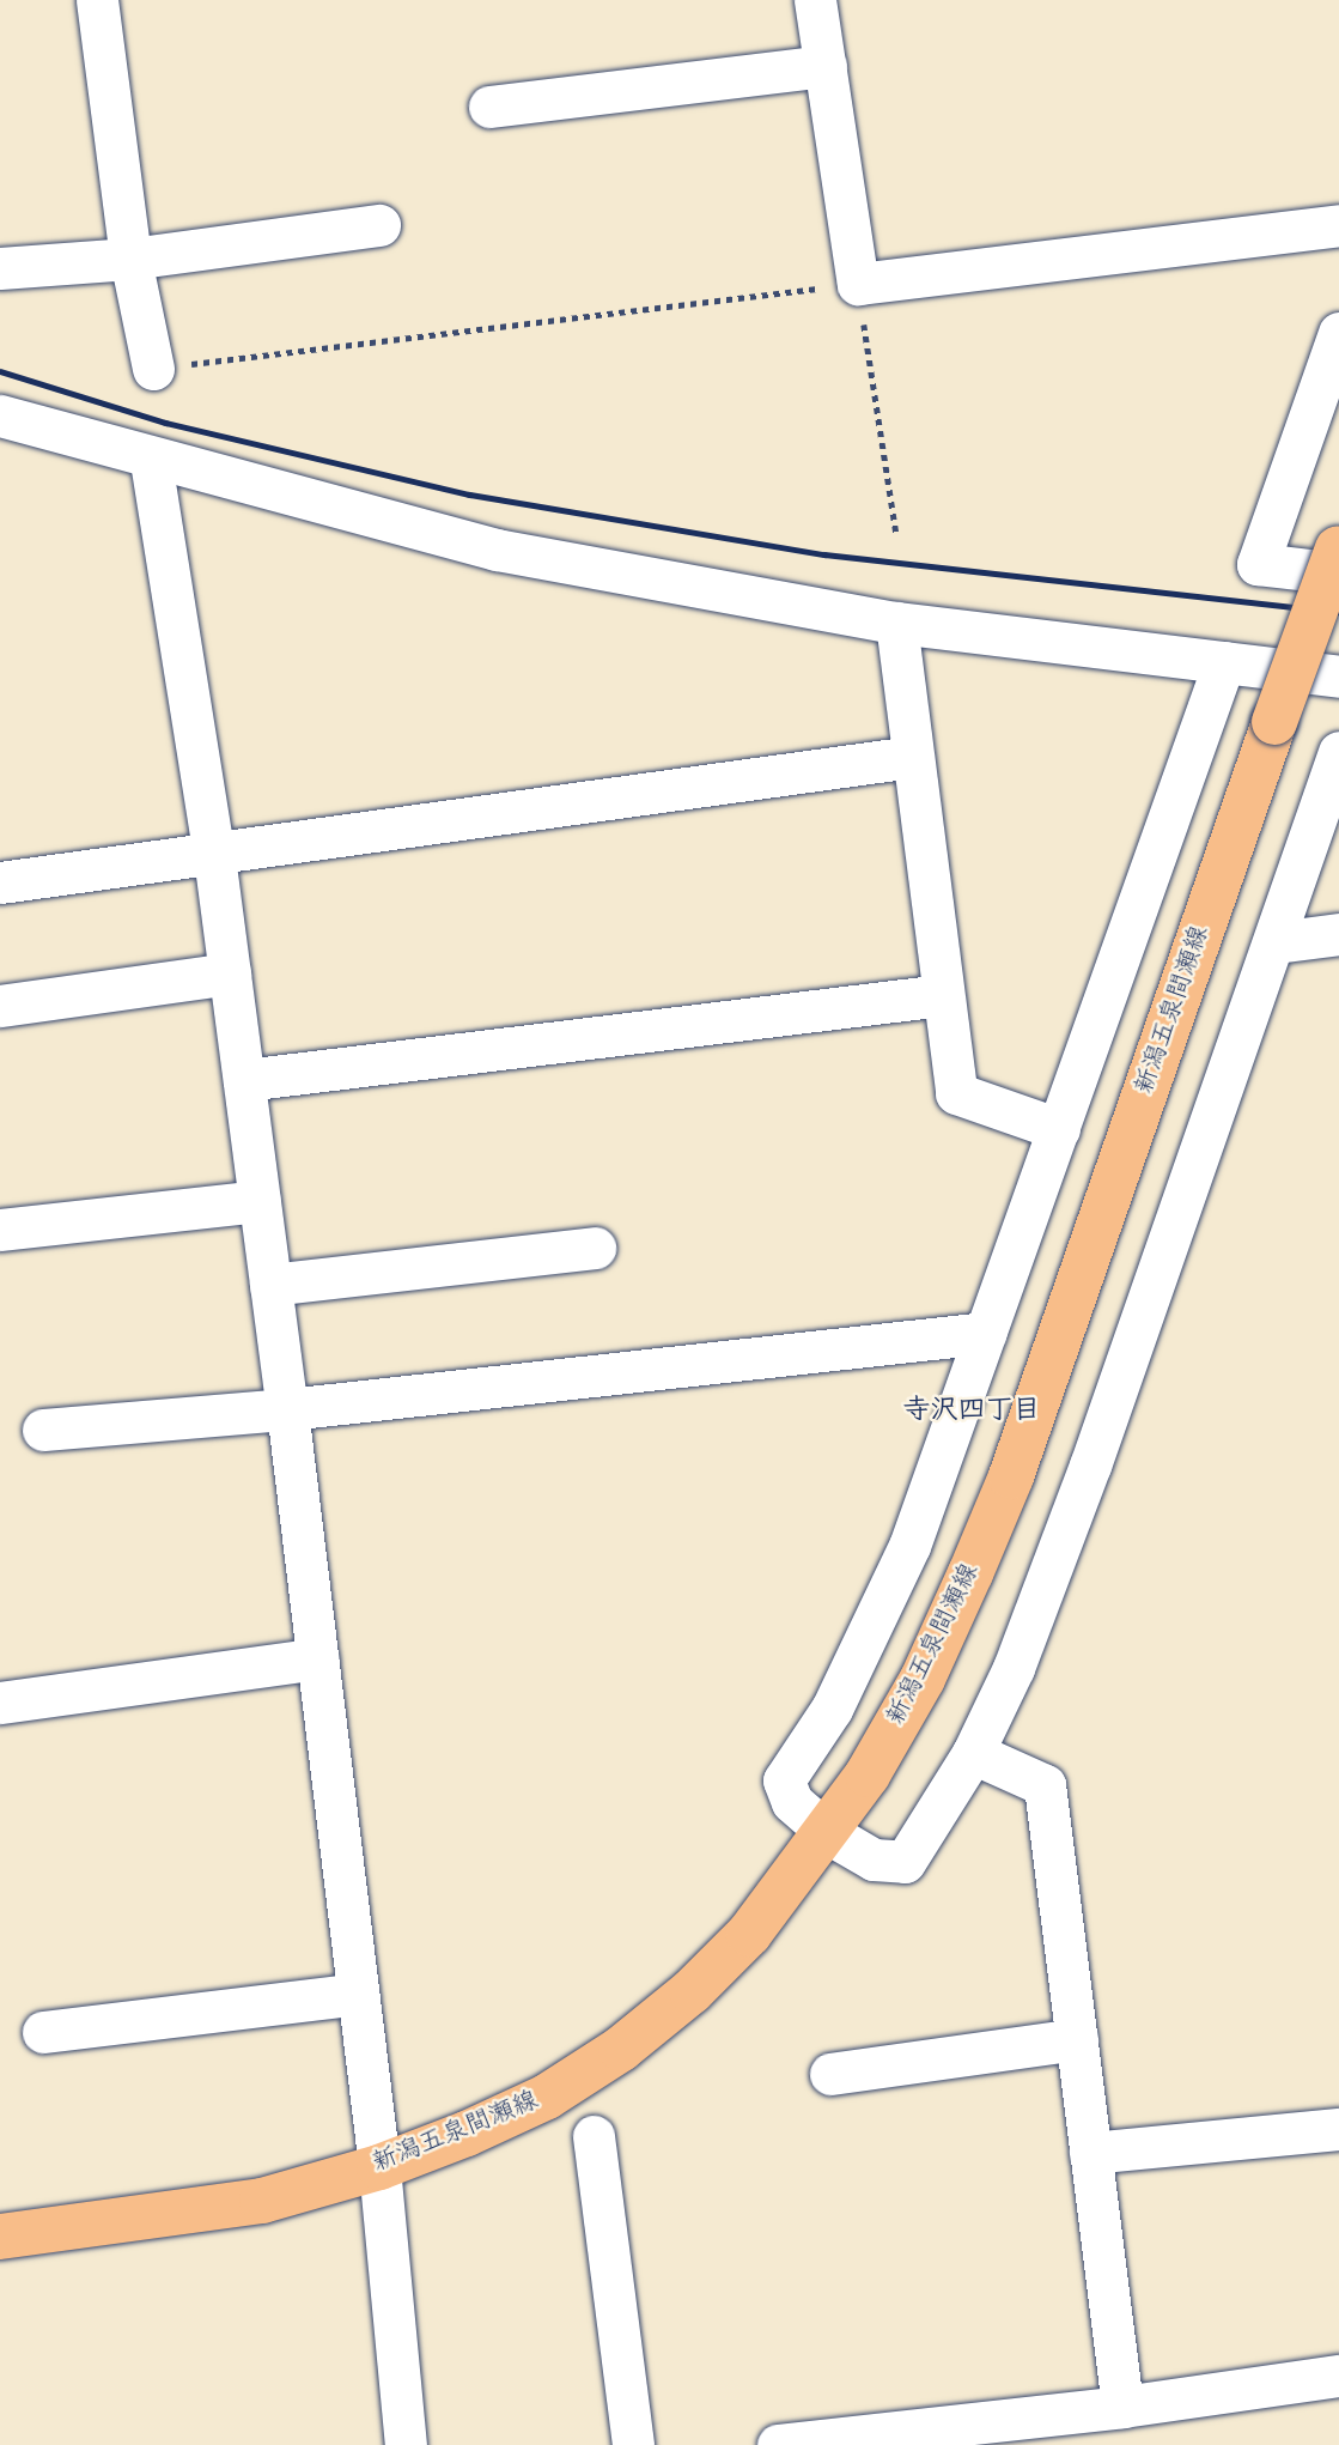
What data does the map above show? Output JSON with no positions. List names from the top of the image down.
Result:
{
  "streets": {
    "main road": ["新潟五泉間瀬線"]
  },
  "districts": ["寺沢四丁目"]
}
